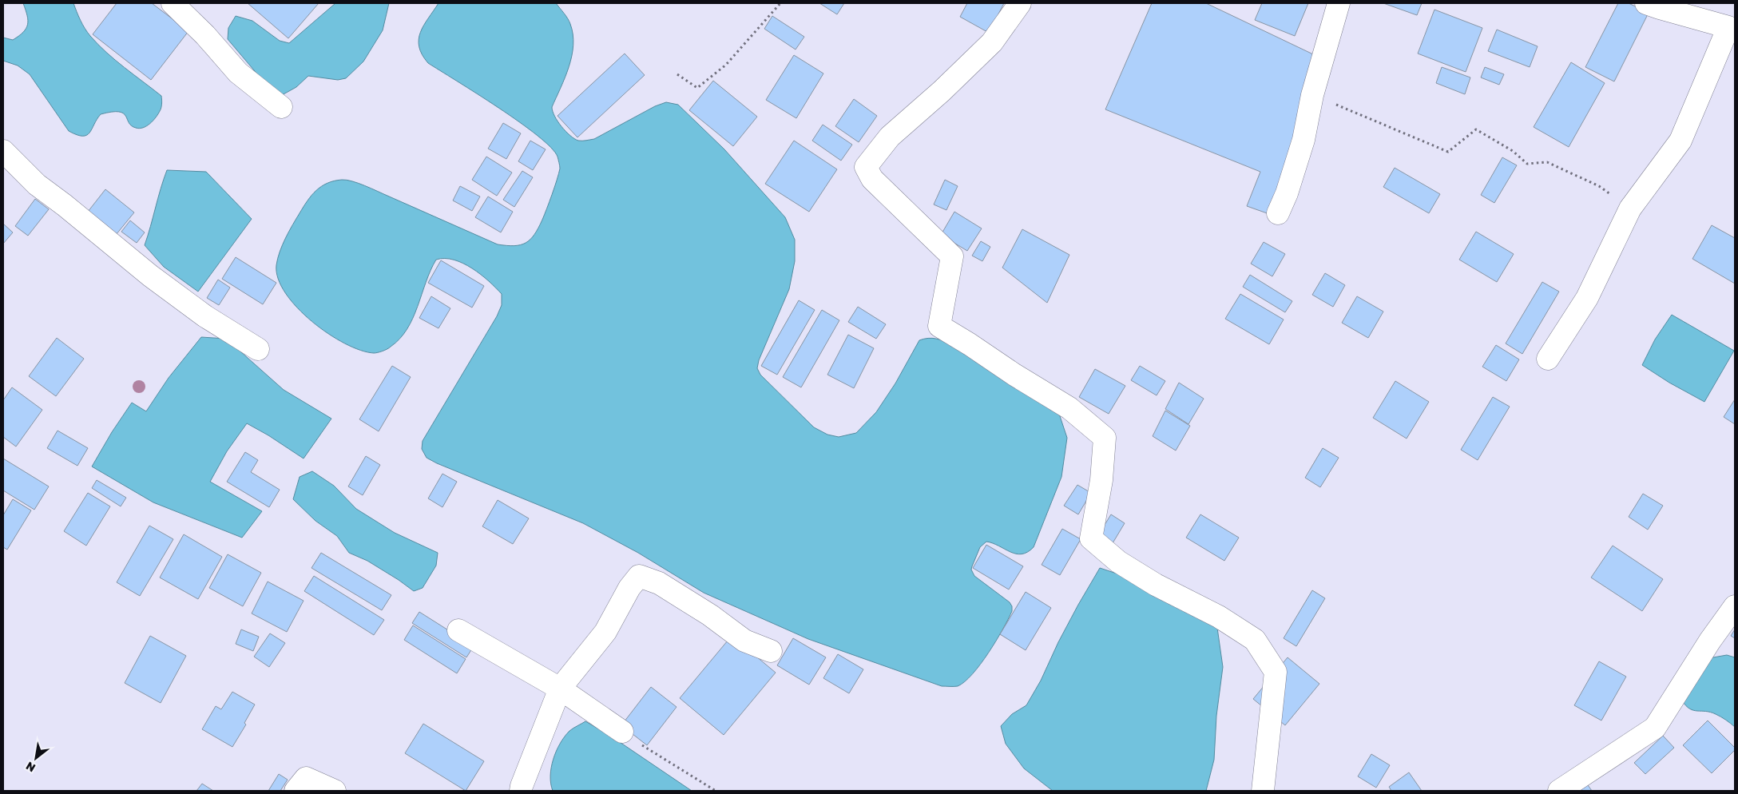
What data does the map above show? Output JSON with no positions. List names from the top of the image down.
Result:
{
  "north": "bottom left"
}
